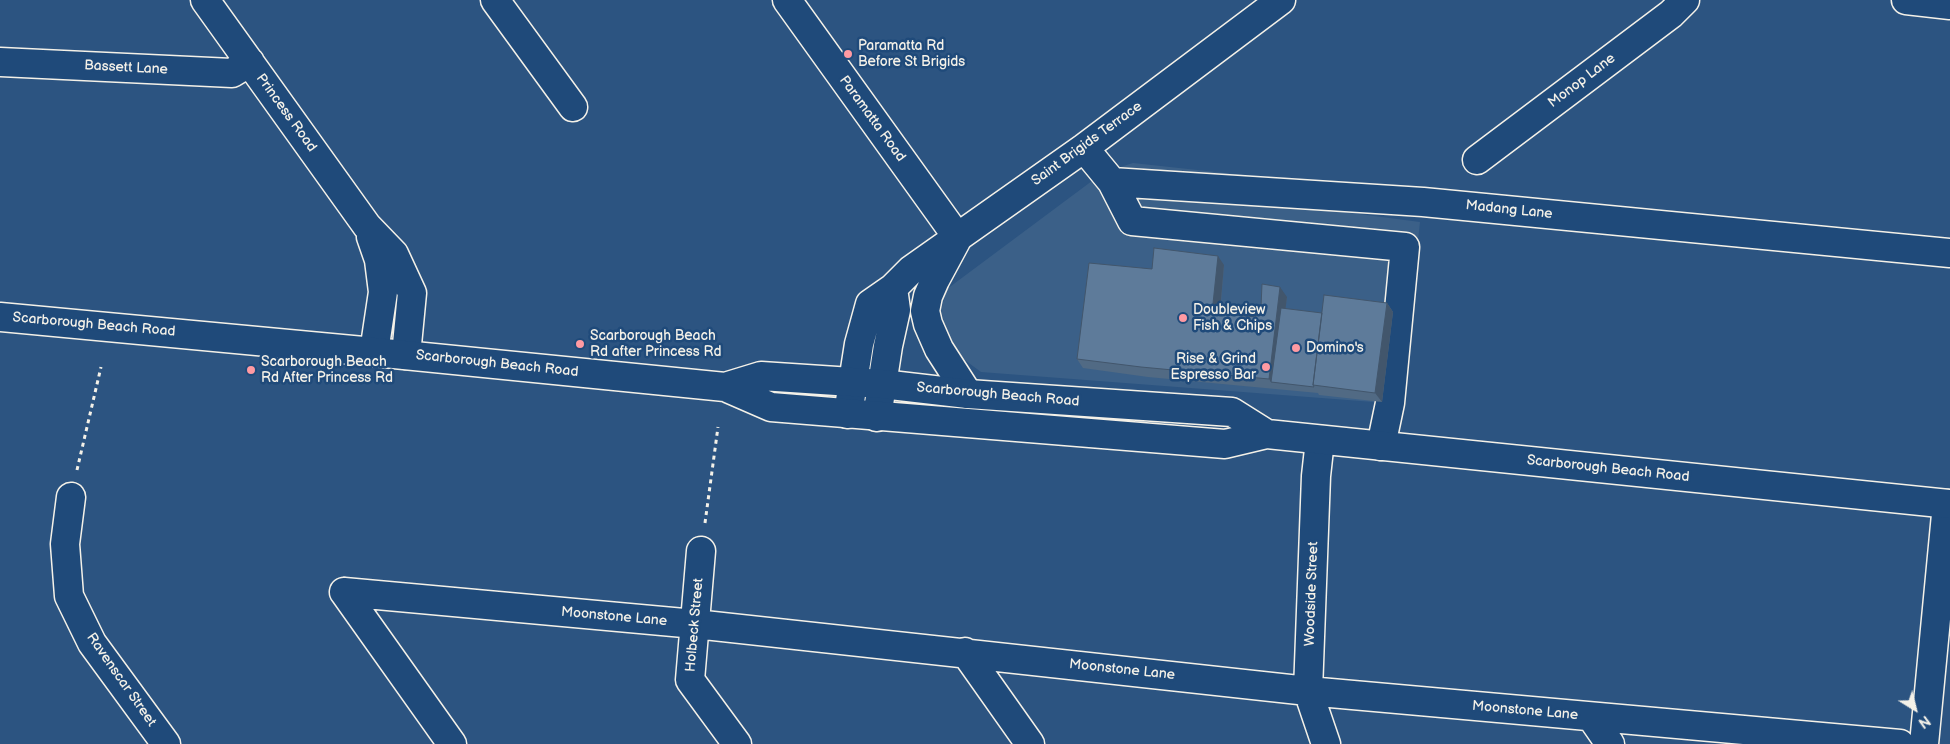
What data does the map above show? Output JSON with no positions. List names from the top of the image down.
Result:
{
  "streets": {
    "street": [
      "Bassett Lane",
      "Monop Lane",
      "Princess Road",
      "Paramatta Road",
      "Saint Brigids Terrace",
      "Madang Lane",
      "Scarborough Beach Road",
      "Woodside Street",
      "Moonstone Lane",
      "Holbeck Street",
      "Ravenscar Street"
    ]
  },
  "crossings": [
    ["Bassett Lane", "Princess Road"],
    ["Princess Road", "Scarborough Beach Road"],
    ["Paramatta Road", "Saint Brigids Terrace"],
    ["Saint Brigids Terrace", "Scarborough Beach Road"],
    ["Scarborough Beach Road", "Woodside Street"],
    ["Woodside Street", "Moonstone Lane"],
    ["Moonstone Lane", "Holbeck Street"]
  ],
  "places": [
    "Paramatta Rd Before St Brigids",
    "Doubleview Fish & Chips",
    "Scarborough Beach Rd after Princess Rd",
    "Domino's",
    "Rise & Grind Espresso Bar",
    "Scarborough Beach Rd After Princess Rd"
  ],
  "north": "bottom right"
}
